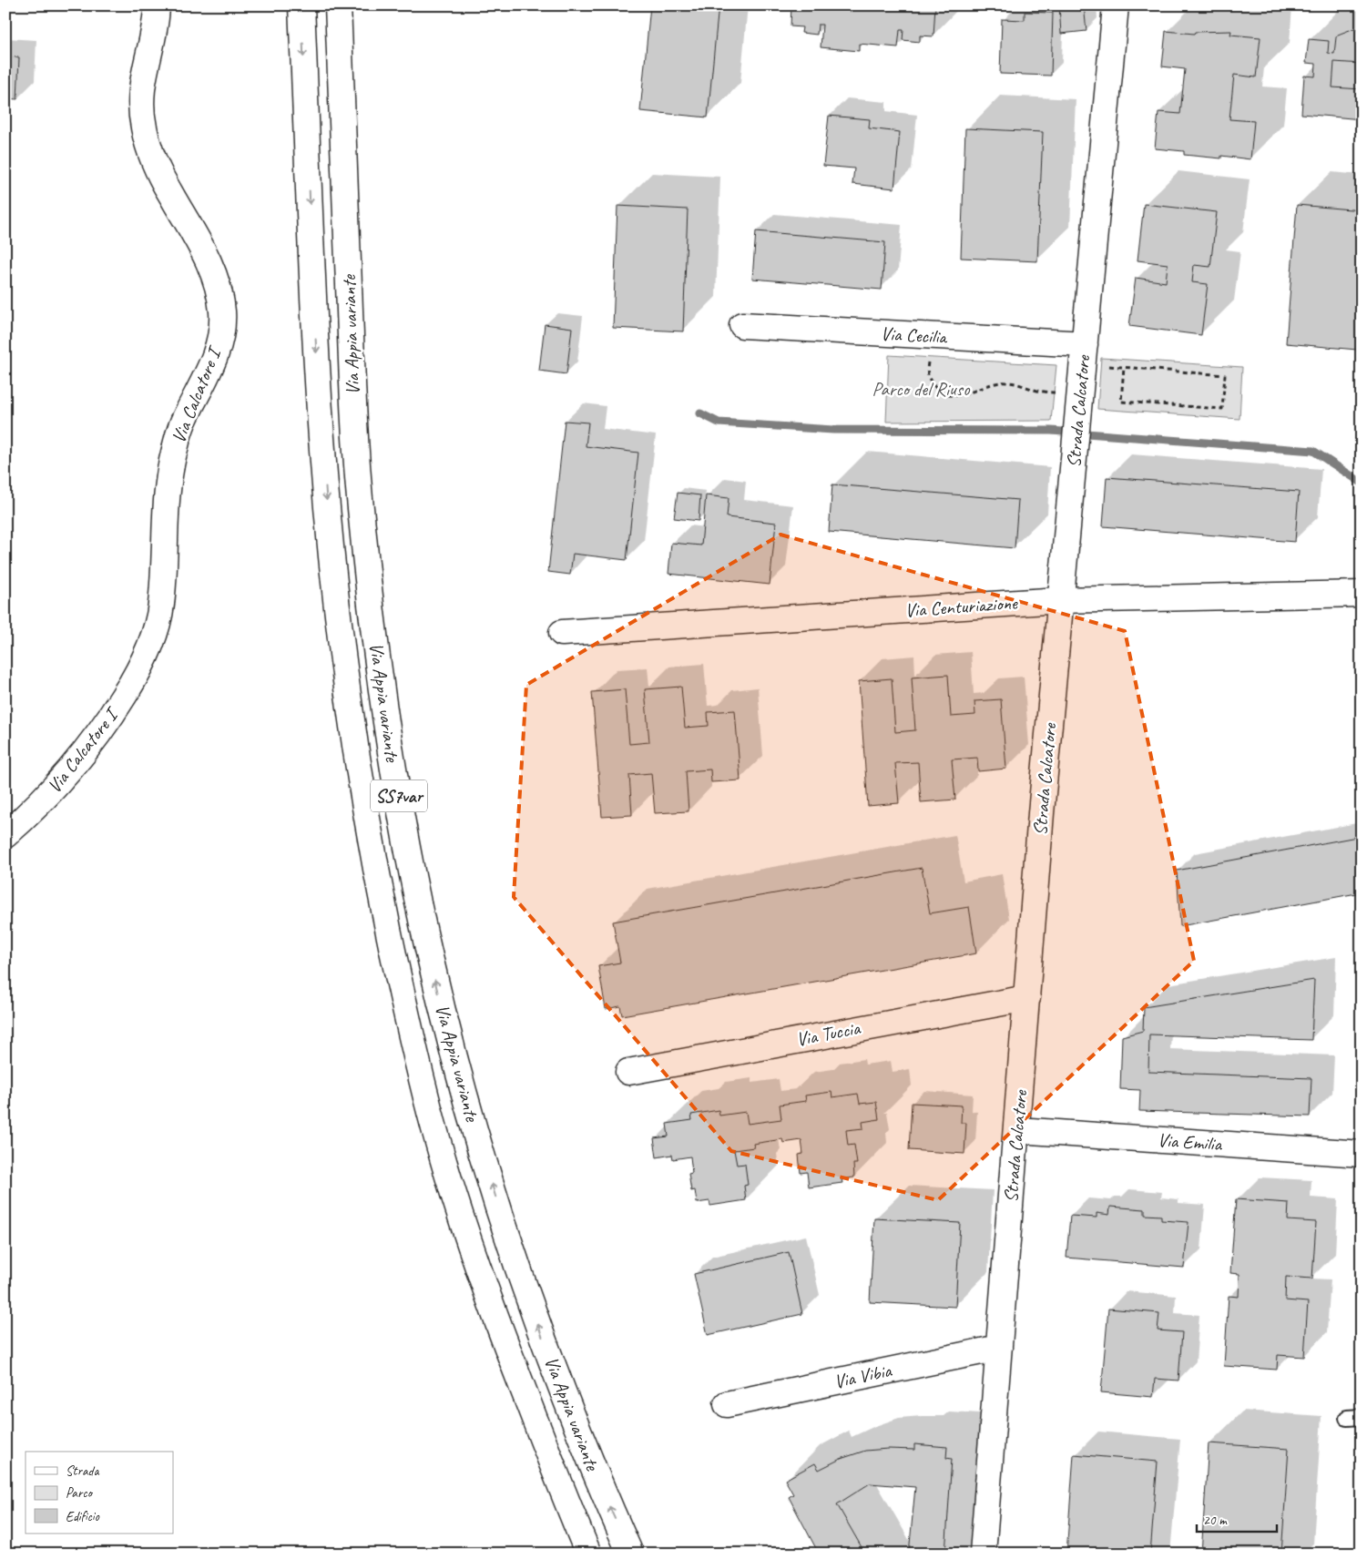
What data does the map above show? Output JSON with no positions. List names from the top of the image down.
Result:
{
  "streets": {
    "main road": [
      "Via Appia variante",
      "Via Cecilia",
      "Via Calcatore I",
      "Strada Calcatore",
      "Via Centuriazione",
      "SS7var",
      "Via Tuccia",
      "Via Emilia",
      "Via Vibia"
    ]
  },
  "crossings": [
    ["Via Cecilia", "Strada Calcatore"],
    ["Strada Calcatore", "Via Centuriazione"],
    ["Strada Calcatore", "Via Tuccia"],
    ["Strada Calcatore", "Via Emilia"],
    ["Strada Calcatore", "Via Vibia"]
  ],
  "parks": ["Parco del Riuso"],
  "legend": ["Strada", "Parco", "Edificio"],
  "scale_bar": "20 m"
}
